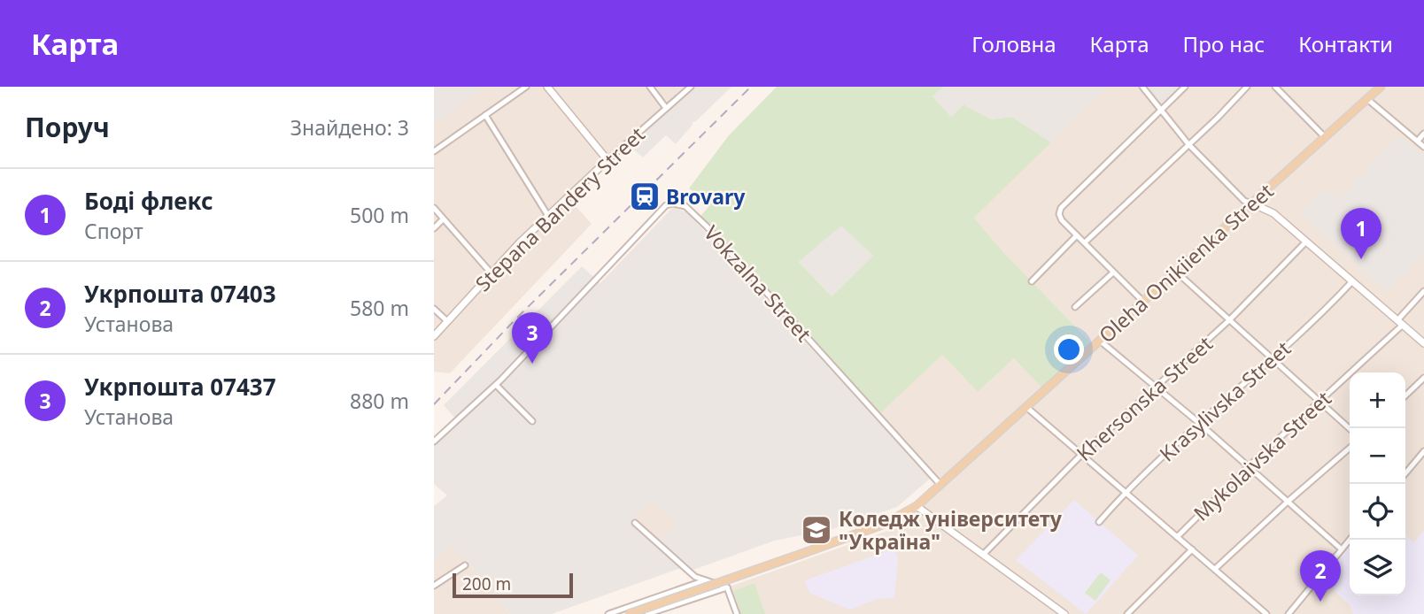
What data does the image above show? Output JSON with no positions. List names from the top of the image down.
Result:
{
  "streets": {
    "main road": ["Oleha Onikiienka Street"],
    "street": [
      "Stepana Bandery Street",
      "Vokzalna Street",
      "Khersonska Street",
      "Krasylivska Street",
      "Mykolaivska Street"
    ]
  },
  "crossings": [
    ["Oleha Onikiienka Street", "Vokzalna Street"]
  ],
  "places": {
    "station": ["Brovary"],
    "school or university": ["Коледж університету \"Україна\""]
  },
  "scale_bar": "200 m",
  "page": {
    "header": "Карта",
    "nav": [
      "Головна",
      "Карта",
      "Про нас",
      "Контакти"
    ],
    "heading": ["Поруч", "Знайдено: 3"],
    "list": [
      {
        "mark": "1",
        "name": "Боді флекс",
        "note": "Спорт",
        "value": "500 m"
      },
      {
        "mark": "2",
        "name": "Укрпошта 07403",
        "note": "Установа",
        "value": "580 m"
      },
      {
        "mark": "3",
        "name": "Укрпошта 07437",
        "note": "Установа",
        "value": "880 m"
      }
    ],
    "pins": ["1", "3", "2"],
    "map_buttons": ["+", "−"],
    "scale": "200 m"
  }
}
